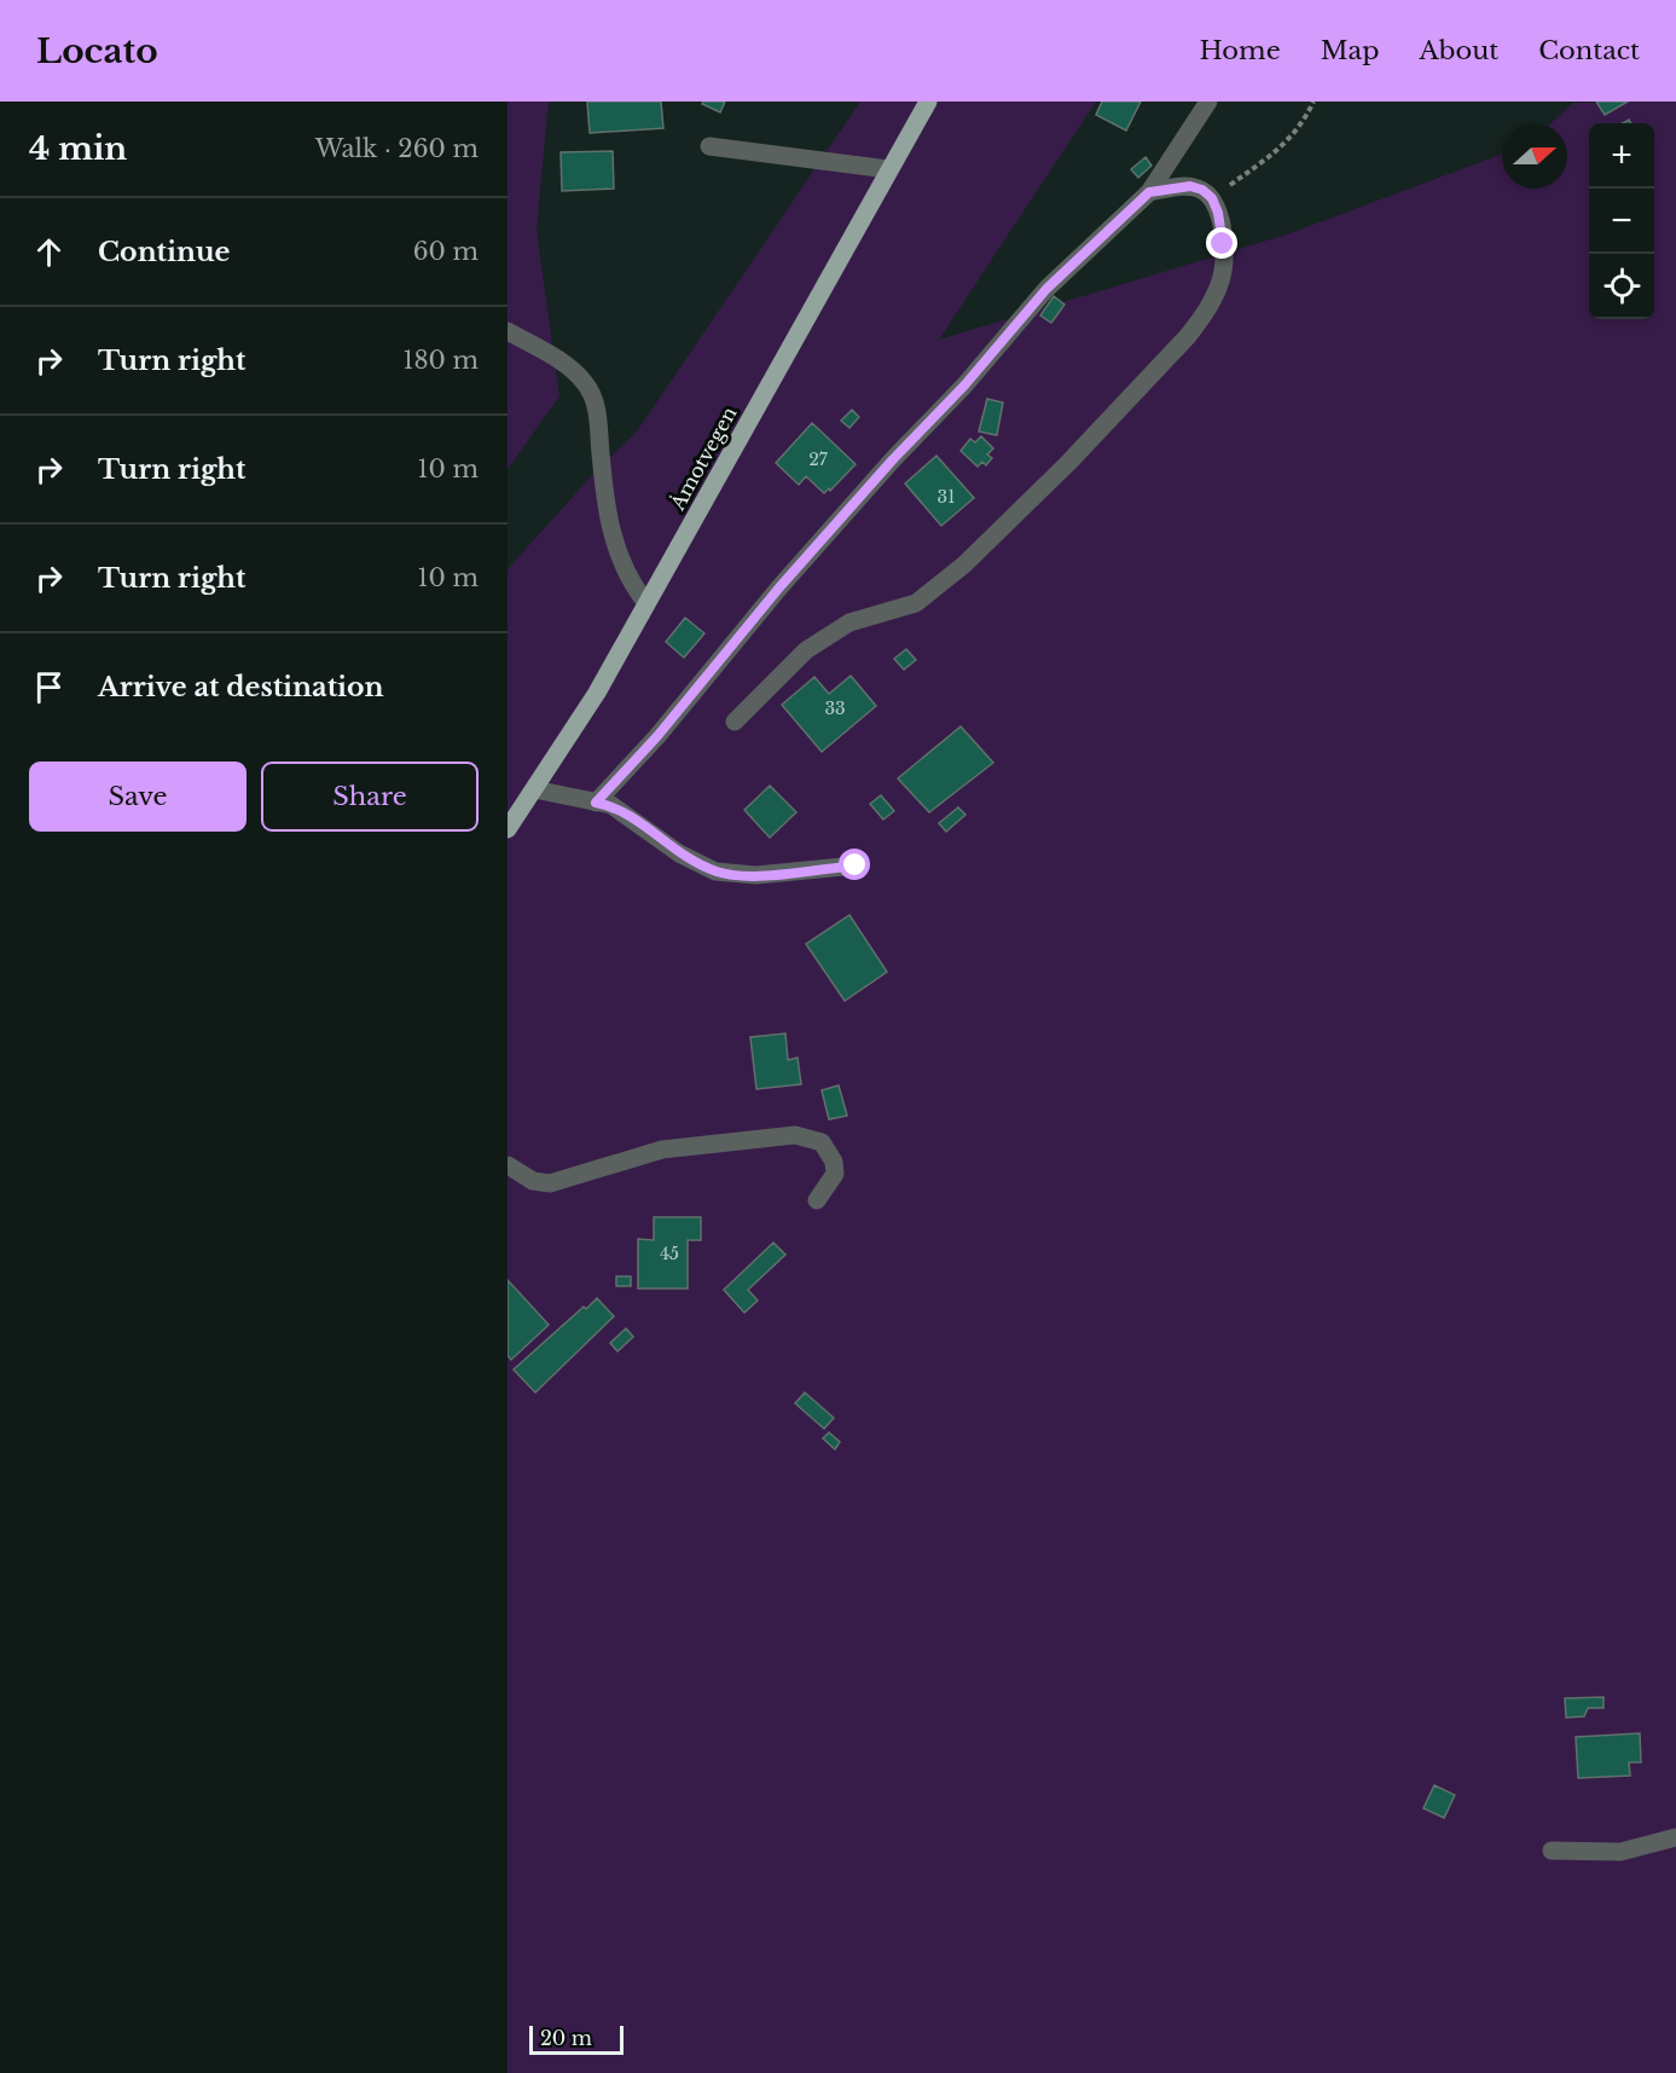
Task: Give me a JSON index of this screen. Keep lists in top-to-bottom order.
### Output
{
  "streets": {
    "main road": ["Åmotvegen"]
  },
  "house_numbers": [
    "27",
    "31",
    "33",
    "45"
  ],
  "scale_bar": "20 m",
  "north": "right",
  "page": {
    "header": "Locato",
    "nav": [
      "Home",
      "Map",
      "About",
      "Contact"
    ],
    "heading": ["4 min", "Walk · 260 m"],
    "map_buttons": ["+", "−"],
    "list": [
      ["Continue", "60 m"],
      ["Turn right", "180 m"],
      ["Turn right", "10 m"],
      ["Turn right", "10 m"],
      "Arrive at destination"
    ],
    "buttons": ["Save", "Share"],
    "scale": "20 m"
  }
}
